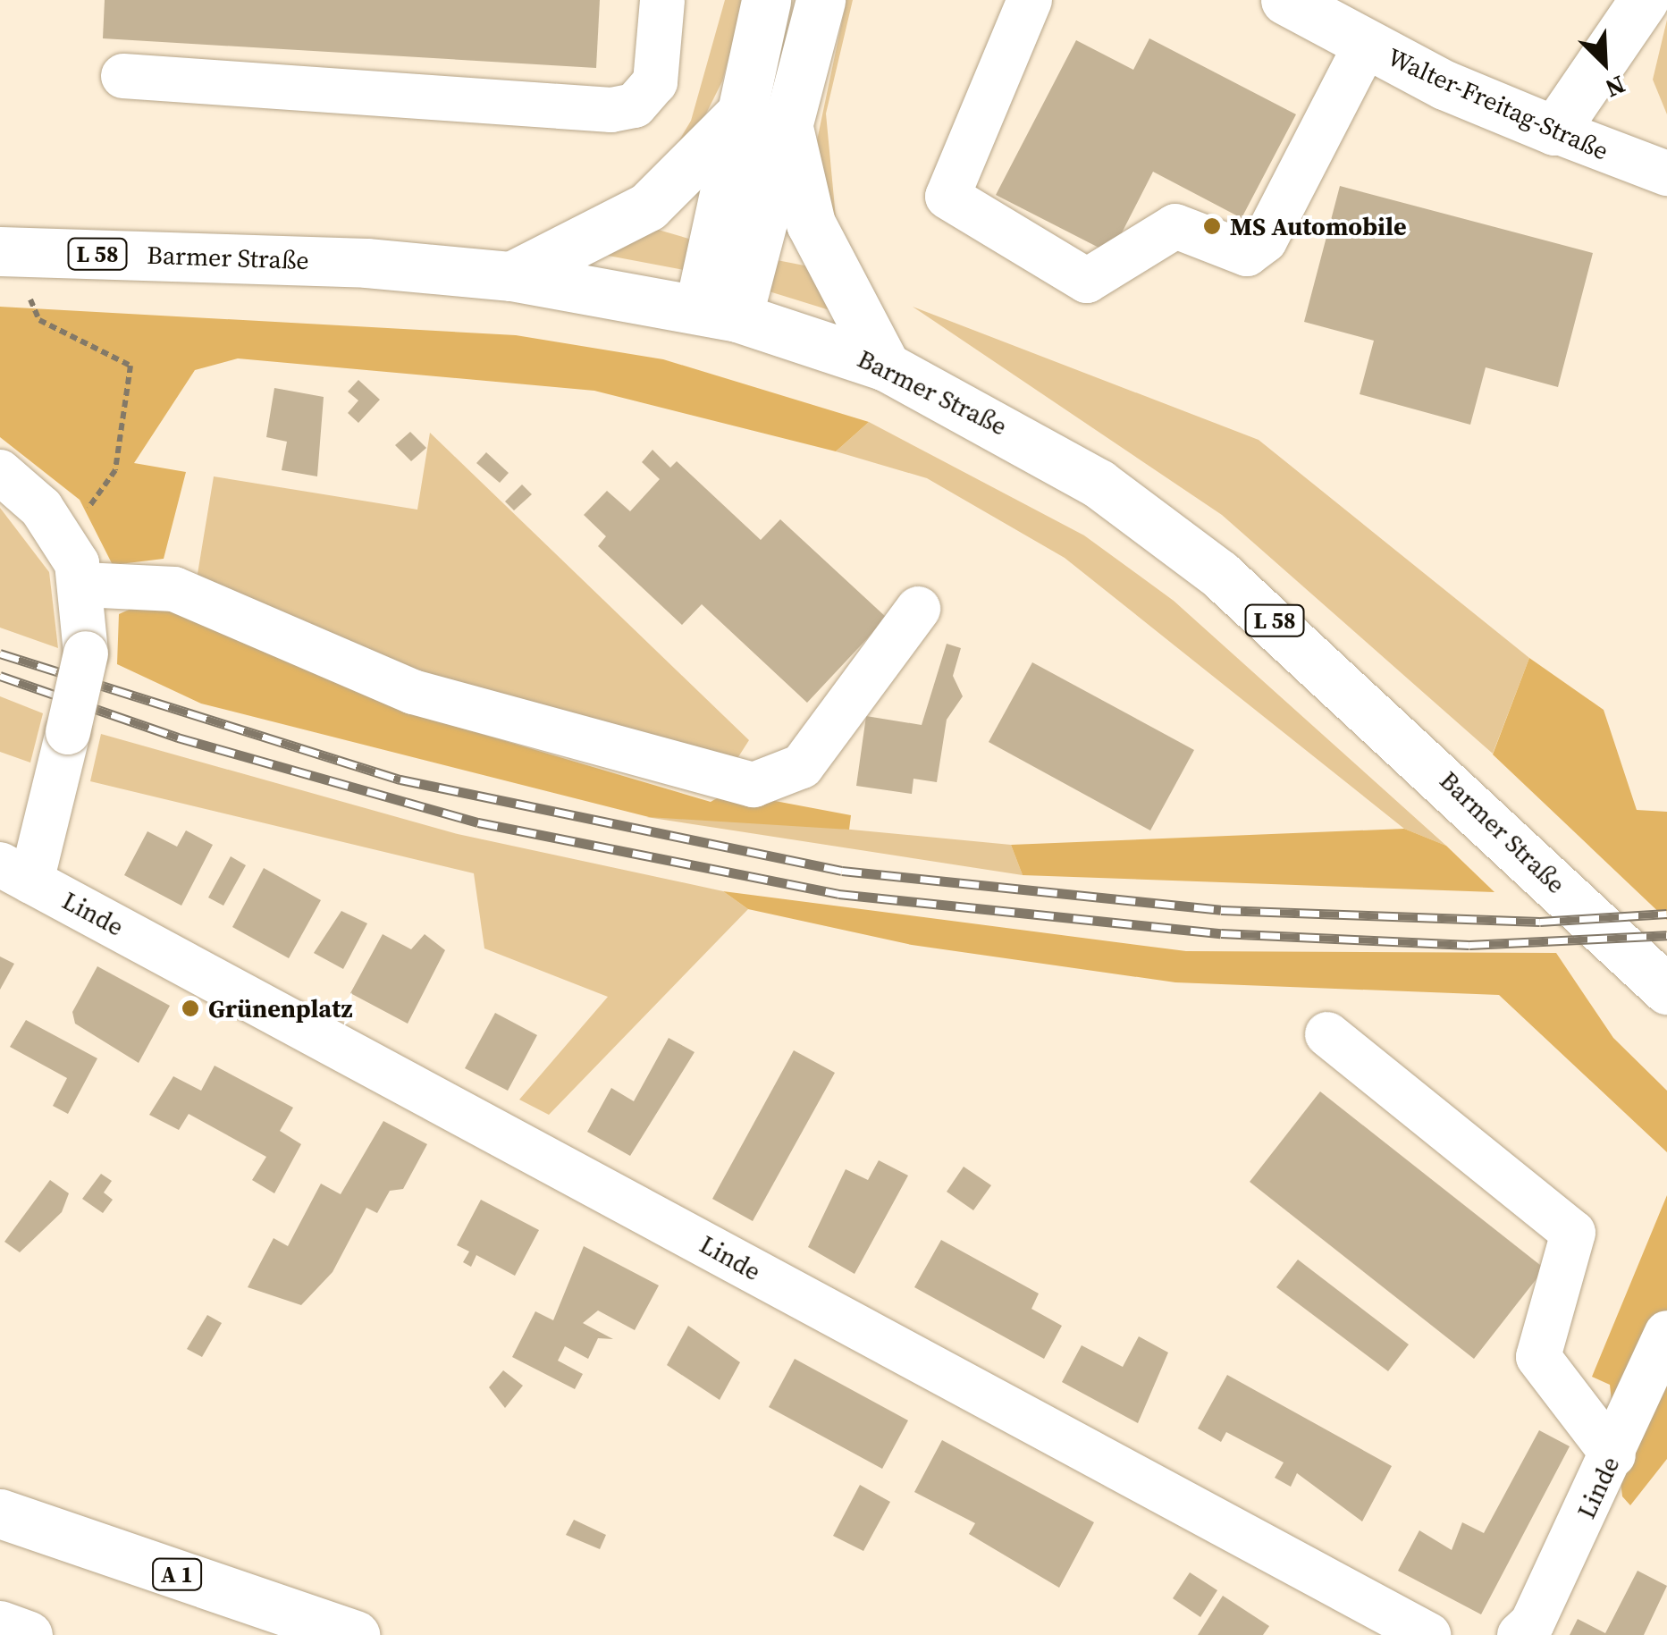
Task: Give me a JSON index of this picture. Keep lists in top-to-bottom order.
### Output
{
  "streets": {
    "main road": [
      "Walter-Freitag-Straße",
      "L 58",
      "Barmer Straße",
      "A 1"
    ],
    "street": ["Linde"]
  },
  "places": ["MS Automobile", "Grünenplatz"],
  "north": "bottom right"
}
